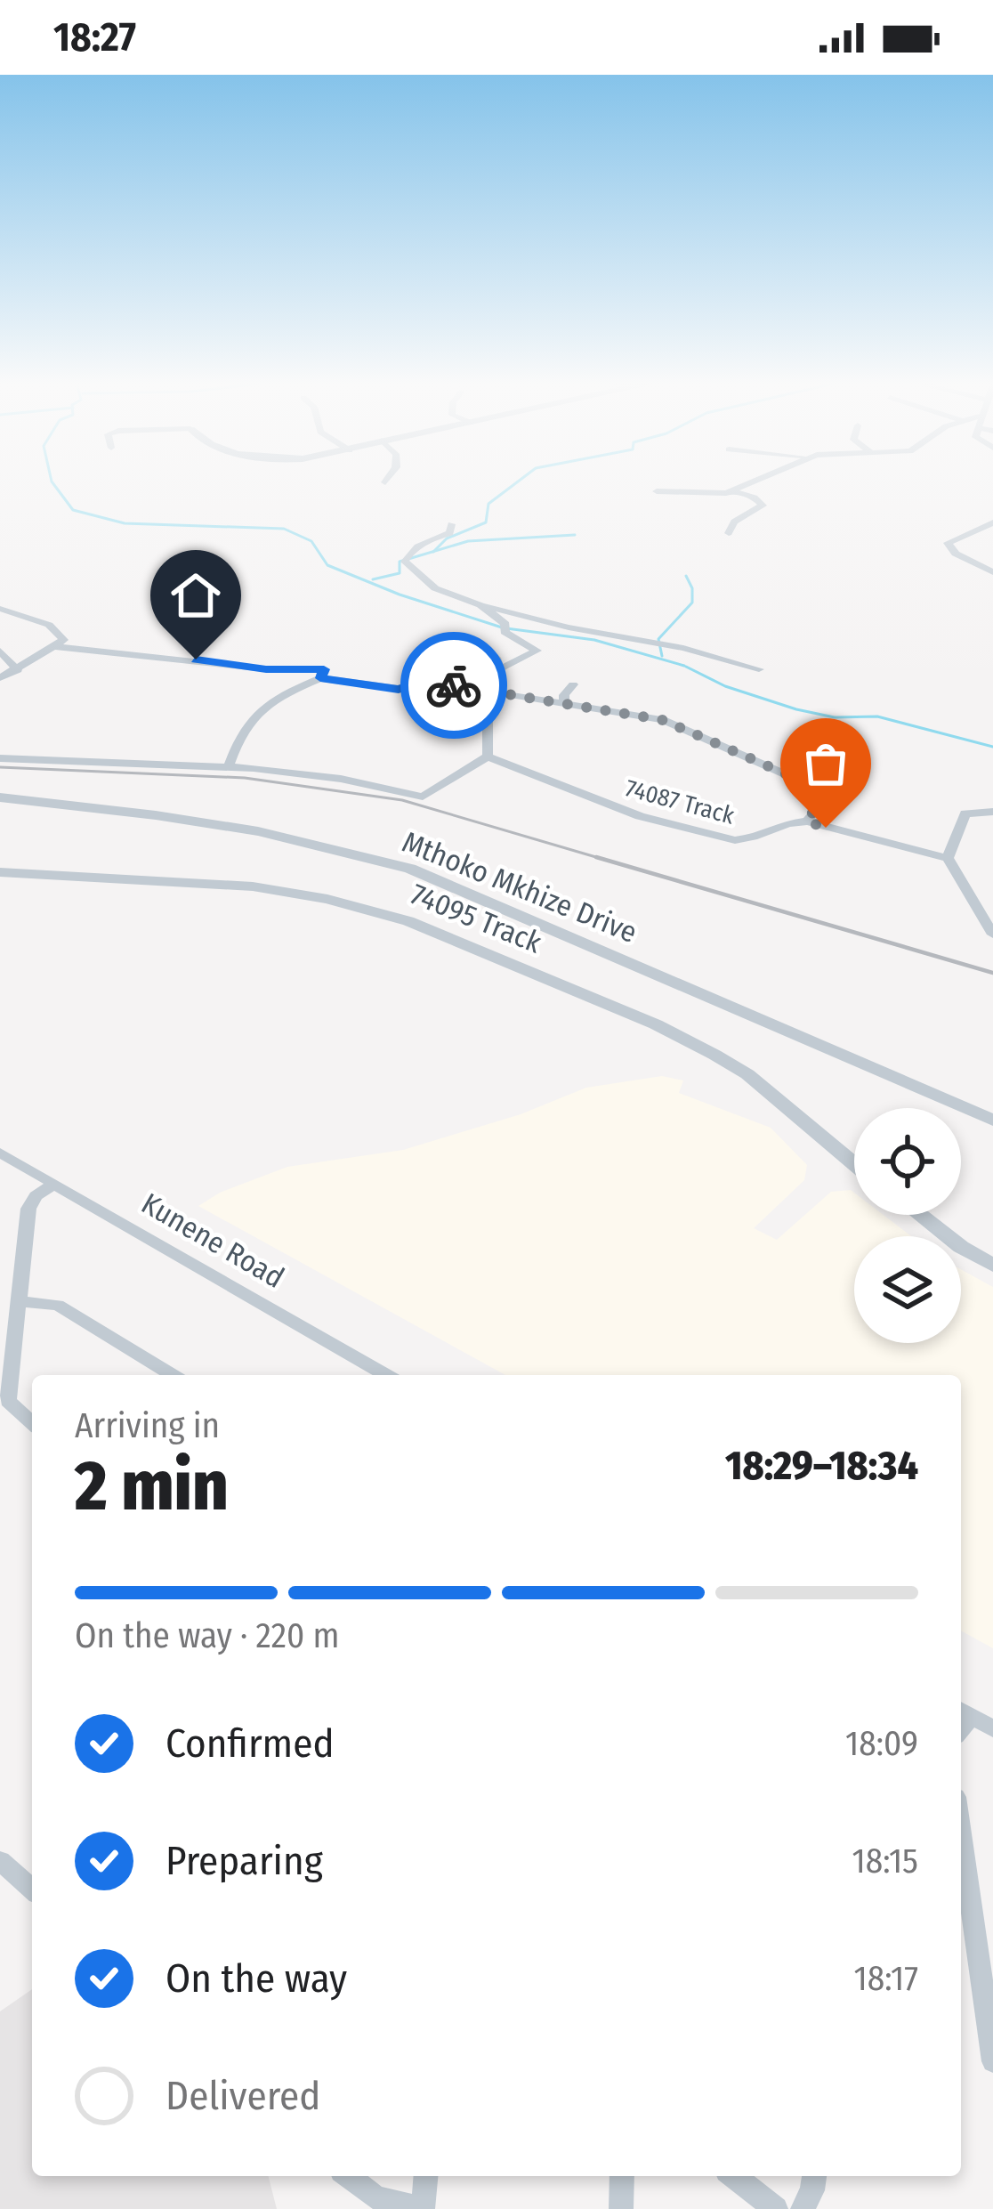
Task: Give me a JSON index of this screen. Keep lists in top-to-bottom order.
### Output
{
  "streets": {
    "street": [
      "74087 Track",
      "Mthoko Mkhize Drive",
      "74095 Track",
      "Kunene Road"
    ]
  },
  "page": {
    "status": "18:27",
    "heading": ["2 min", "Arriving in", "18:29–18:34"],
    "bar": "On the way · 220 m",
    "list": [
      ["Confirmed", "18:09"],
      ["Preparing", "18:15"],
      ["On the way", "18:17"],
      "Delivered"
    ]
  }
}
